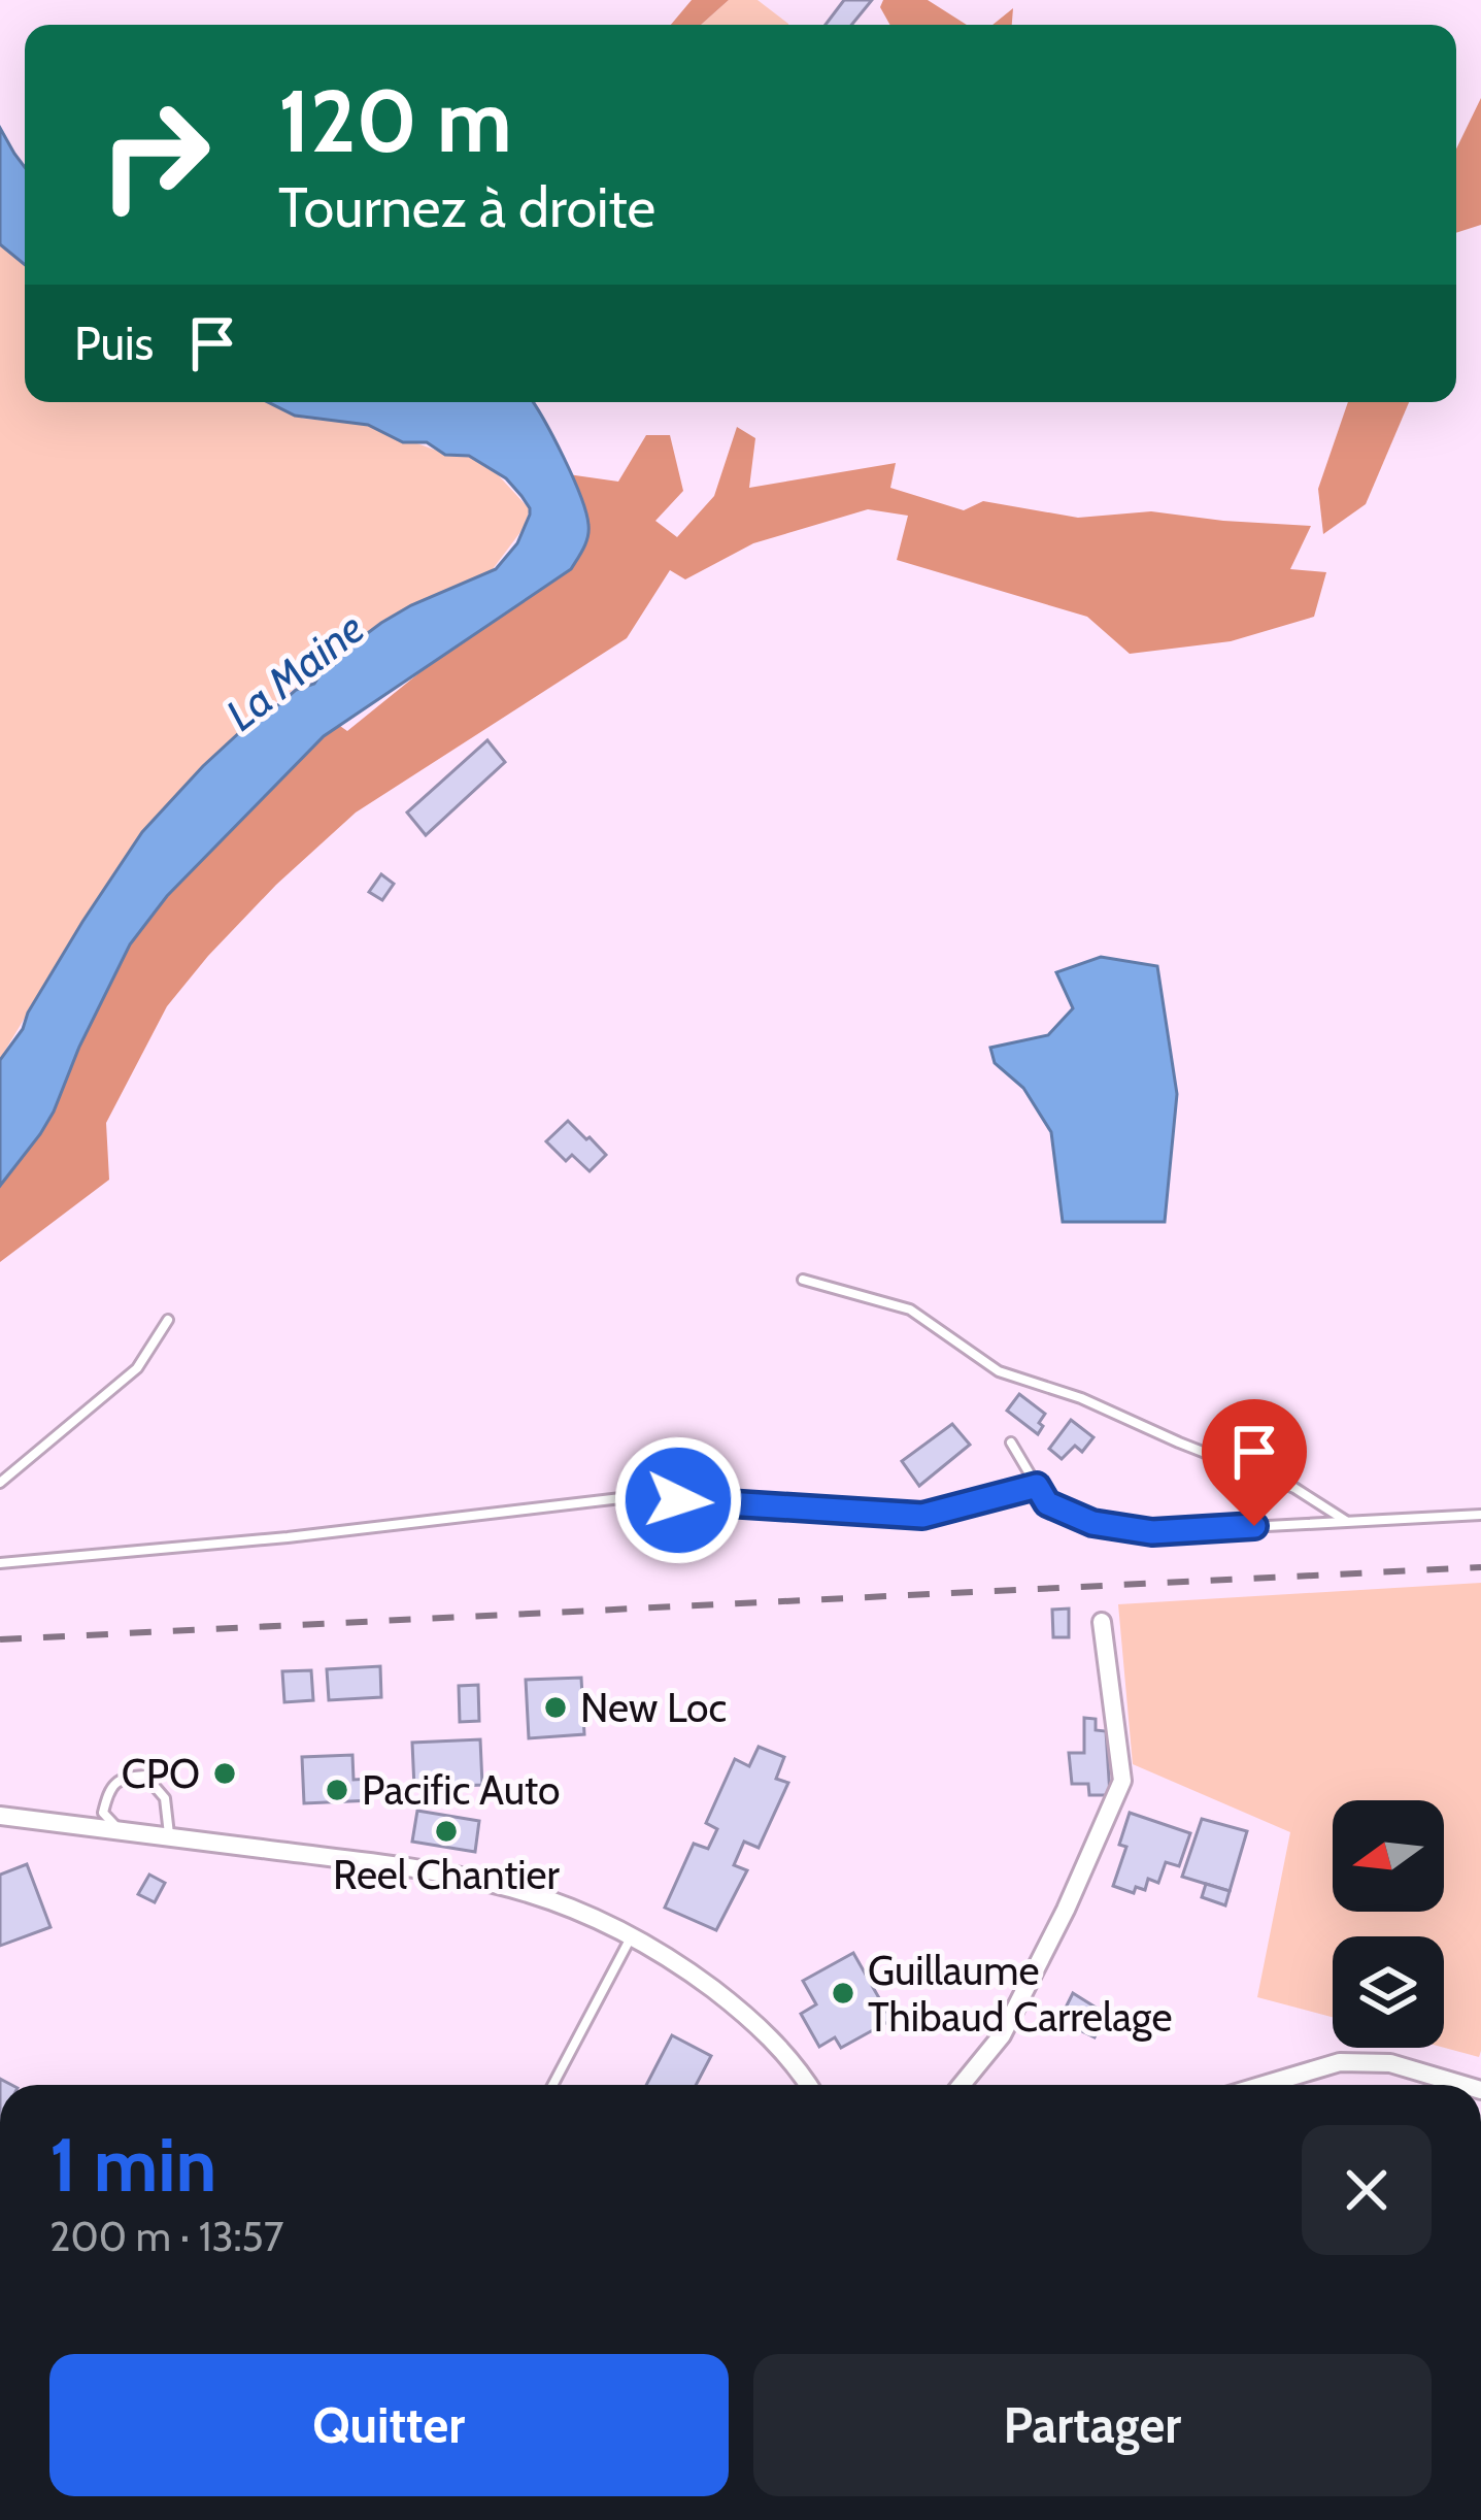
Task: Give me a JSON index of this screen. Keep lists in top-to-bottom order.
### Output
{
  "water": ["La Maine"],
  "places": [
    "New Loc",
    "CPO",
    "Pacific Auto",
    "Reel Chantier",
    "Guillaume Thibaud Carrelage"
  ],
  "north": "left",
  "page": {
    "turn": ["120 m", "Tournez à droite"],
    "then": "Puis",
    "heading": ["1 min", "200 m · 13:57"],
    "buttons": ["Quitter", "Partager"]
  }
}
